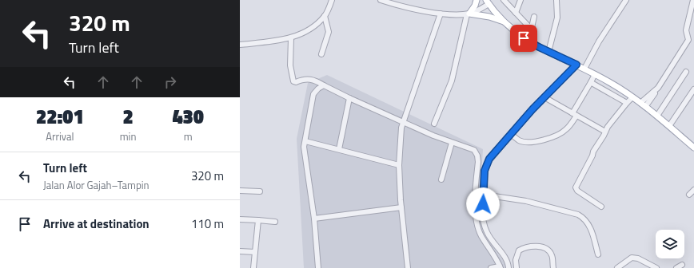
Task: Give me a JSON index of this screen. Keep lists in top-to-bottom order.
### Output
{
  "page": {
    "turn": ["320 m", "Turn left"],
    "eta": [
      "22:01",
      "Arrival",
      "2",
      "min",
      "430",
      "m"
    ],
    "list": [
      {
        "name": "Turn left",
        "note": "Jalan Alor Gajah–Tampin",
        "value": "320 m"
      },
      {
        "name": "Arrive at destination",
        "value": "110 m"
      }
    ]
  }
}
